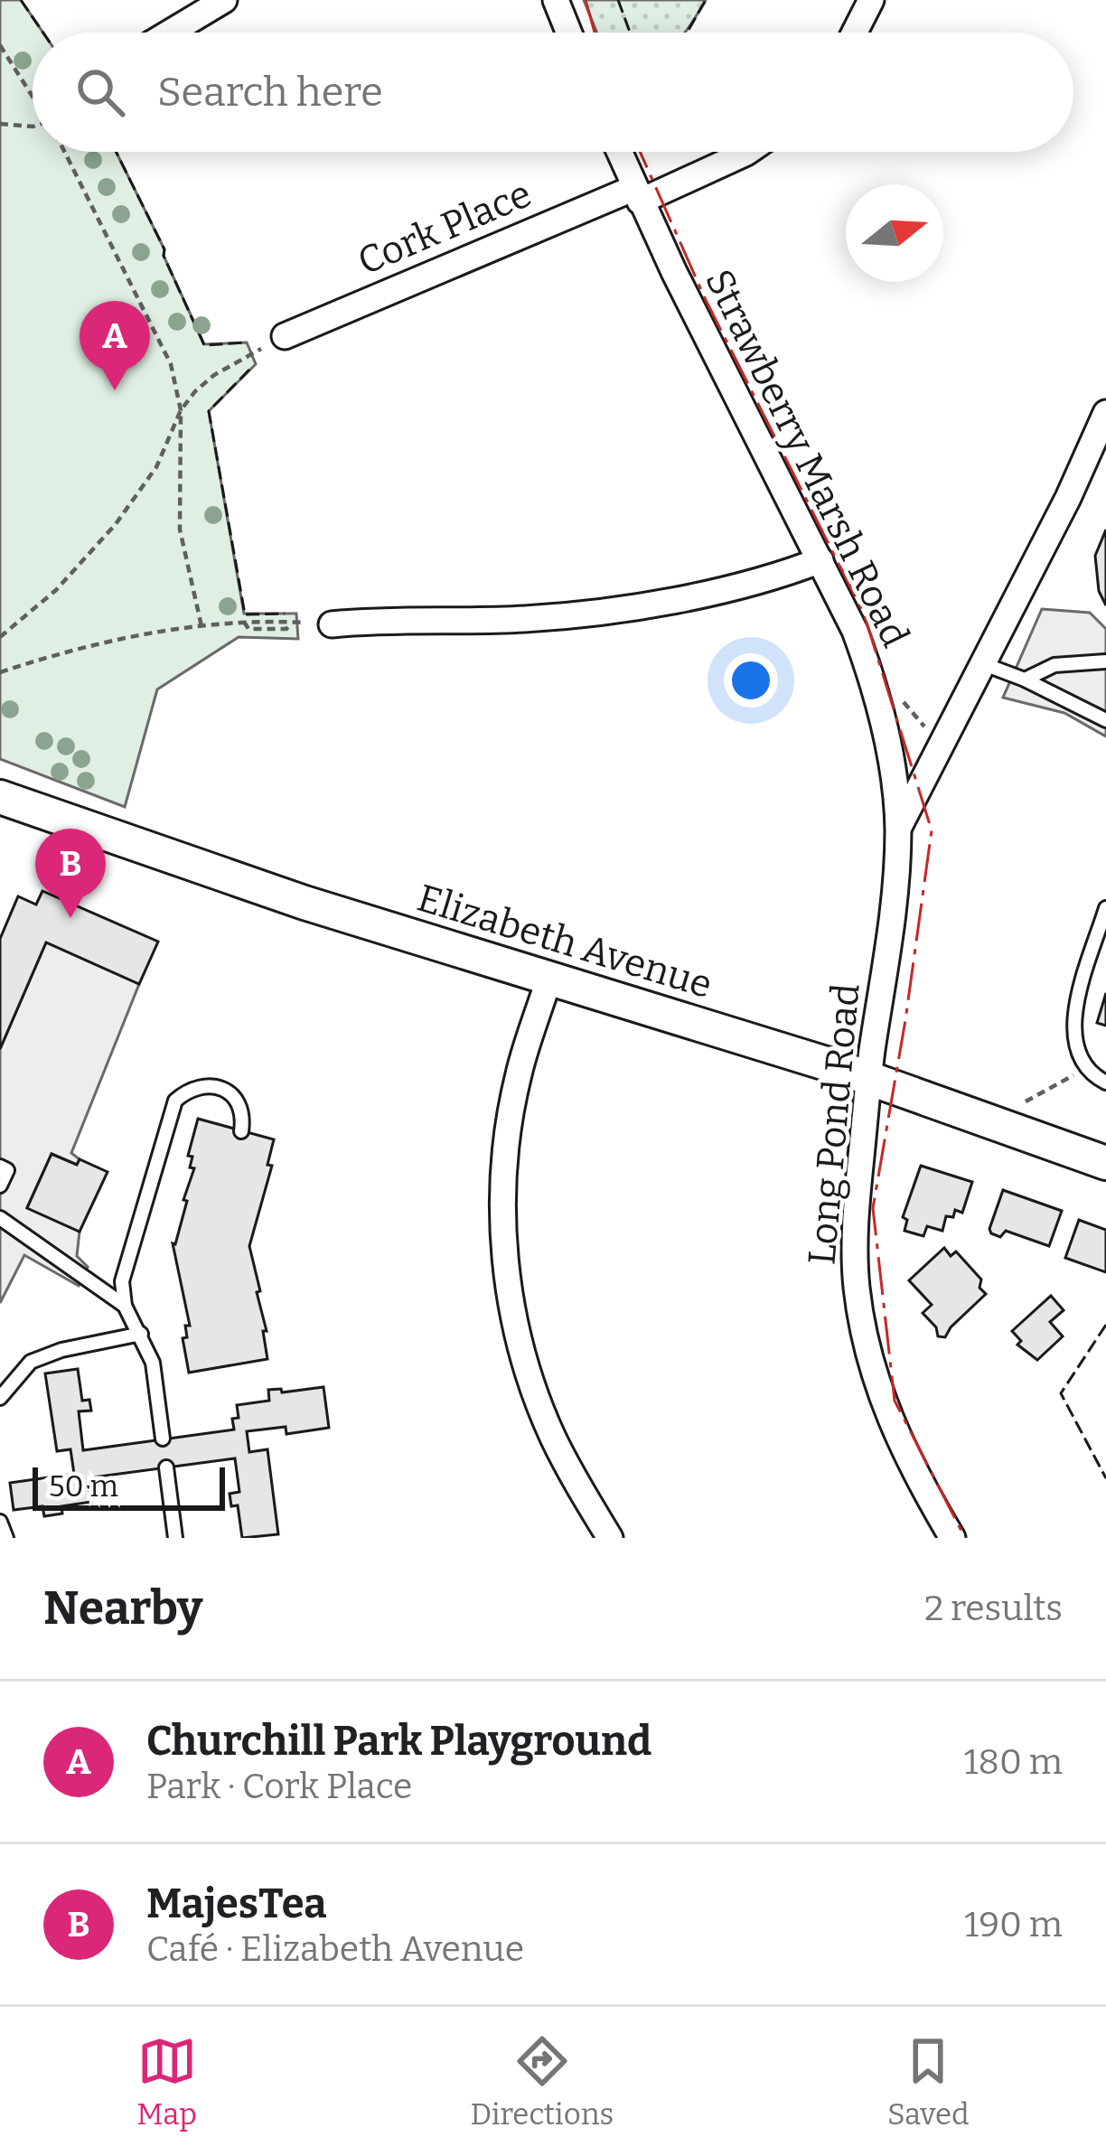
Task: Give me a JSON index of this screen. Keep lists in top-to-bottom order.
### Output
{
  "streets": {
    "main road": ["Elizabeth Avenue"],
    "street": ["Cork Place", "Strawberry Marsh Road", "Long Pond Road"]
  },
  "crossings": [
    ["Cork Place", "Strawberry Marsh Road"],
    ["Strawberry Marsh Road", "Long Pond Road"],
    ["Elizabeth Avenue", "Long Pond Road"]
  ],
  "scale_bar": "50 m",
  "north": "right",
  "page": {
    "search": "Search here",
    "pins": ["A", "B"],
    "scale": "50 m",
    "heading": ["Nearby", "2 results"],
    "list": [
      {
        "mark": "A",
        "name": "Churchill Park Playground",
        "note": "Park · Cork Place",
        "value": "180 m"
      },
      {
        "mark": "B",
        "name": "MajesTea",
        "note": "Café · Elizabeth Avenue",
        "value": "190 m"
      }
    ],
    "nav": ["Map", "Directions", "Saved"]
  }
}
